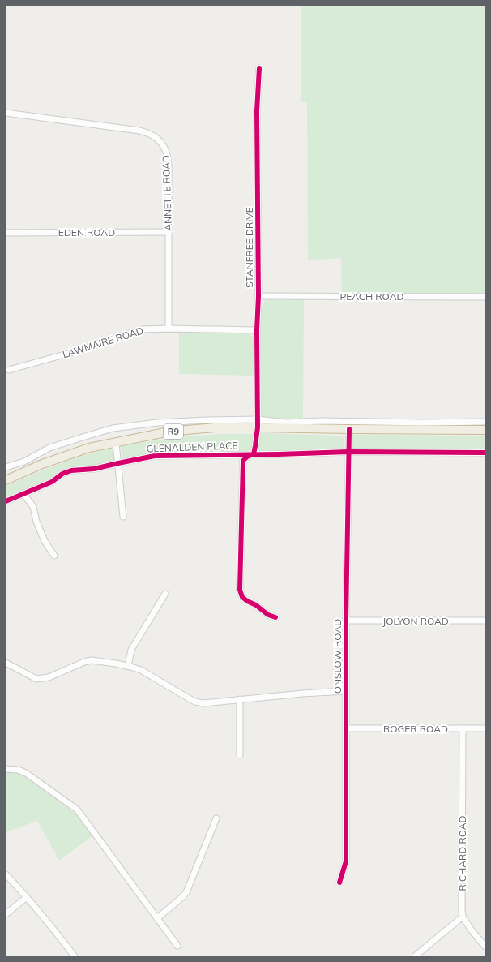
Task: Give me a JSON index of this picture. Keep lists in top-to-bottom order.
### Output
{
  "streets": {
    "highway": ["R9"],
    "street": [
      "ANNETTE ROAD",
      "EDEN ROAD",
      "STANFREE DRIVE",
      "PEACH ROAD",
      "LAWMAIRE ROAD",
      "GLENALDEN PLACE",
      "JOLYON ROAD",
      "ONSLOW ROAD",
      "ROGER ROAD",
      "RICHARD ROAD"
    ]
  },
  "crossings": [
    ["ANNETTE ROAD", "EDEN ROAD"],
    ["ANNETTE ROAD", "LAWMAIRE ROAD"],
    ["STANFREE DRIVE", "PEACH ROAD"],
    ["STANFREE DRIVE", "LAWMAIRE ROAD"],
    ["STANFREE DRIVE", "R9"],
    ["STANFREE DRIVE", "GLENALDEN PLACE"],
    ["R9", "ONSLOW ROAD"],
    ["GLENALDEN PLACE", "ONSLOW ROAD"],
    ["JOLYON ROAD", "ONSLOW ROAD"],
    ["ONSLOW ROAD", "ROGER ROAD"],
    ["ROGER ROAD", "RICHARD ROAD"]
  ]
}
